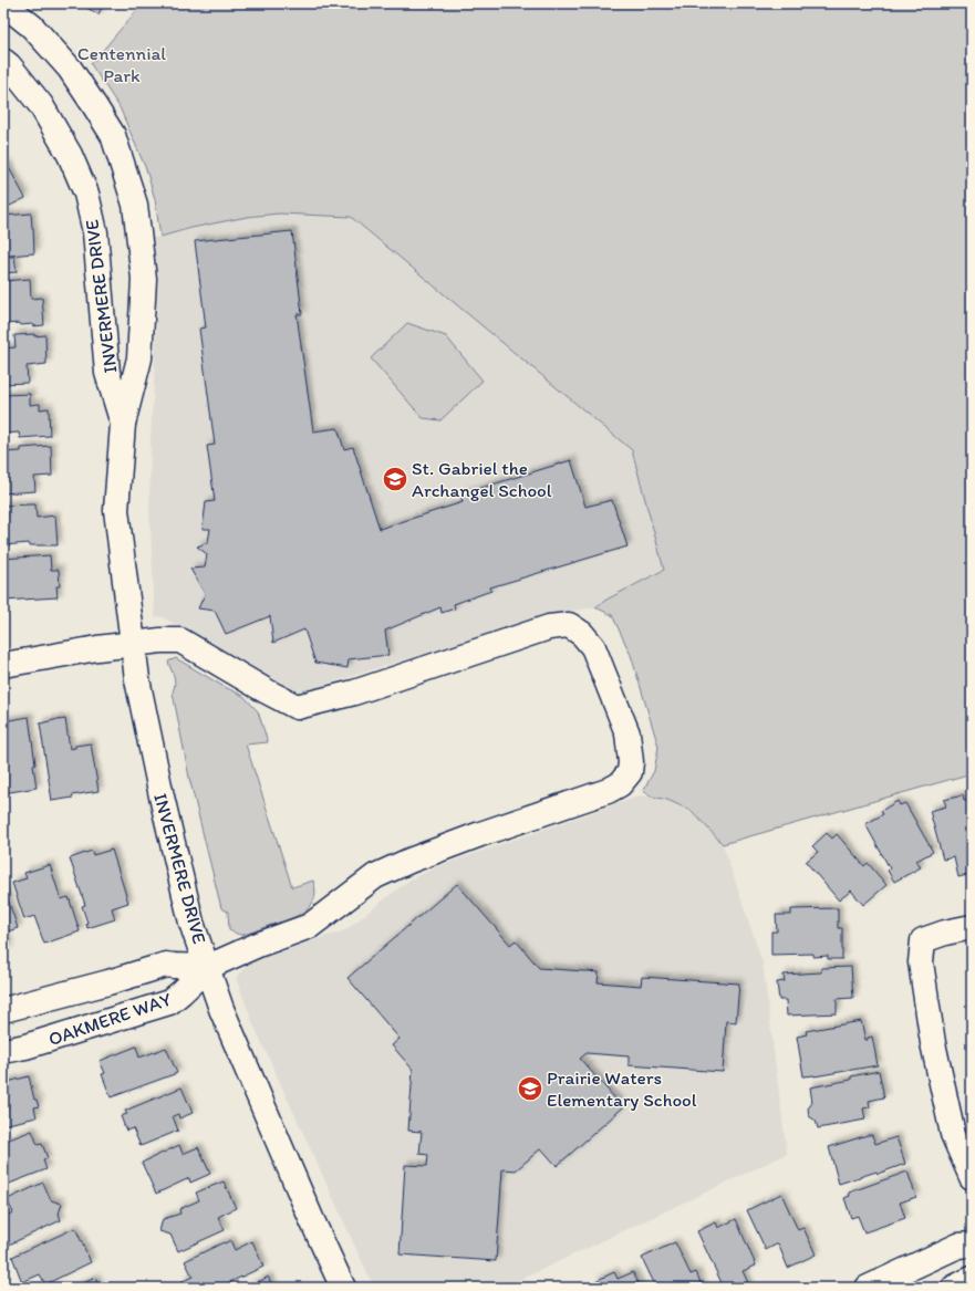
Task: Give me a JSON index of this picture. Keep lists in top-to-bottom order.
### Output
{
  "streets": {
    "street": ["INVERMERE DRIVE", "OAKMERE WAY"]
  },
  "crossings": [
    ["INVERMERE DRIVE", "OAKMERE WAY"]
  ],
  "parks": ["Centennial Park"],
  "places": {
    "school or university": ["St. Gabriel the Archangel School", "Prairie Waters Elementary School"]
  }
}
